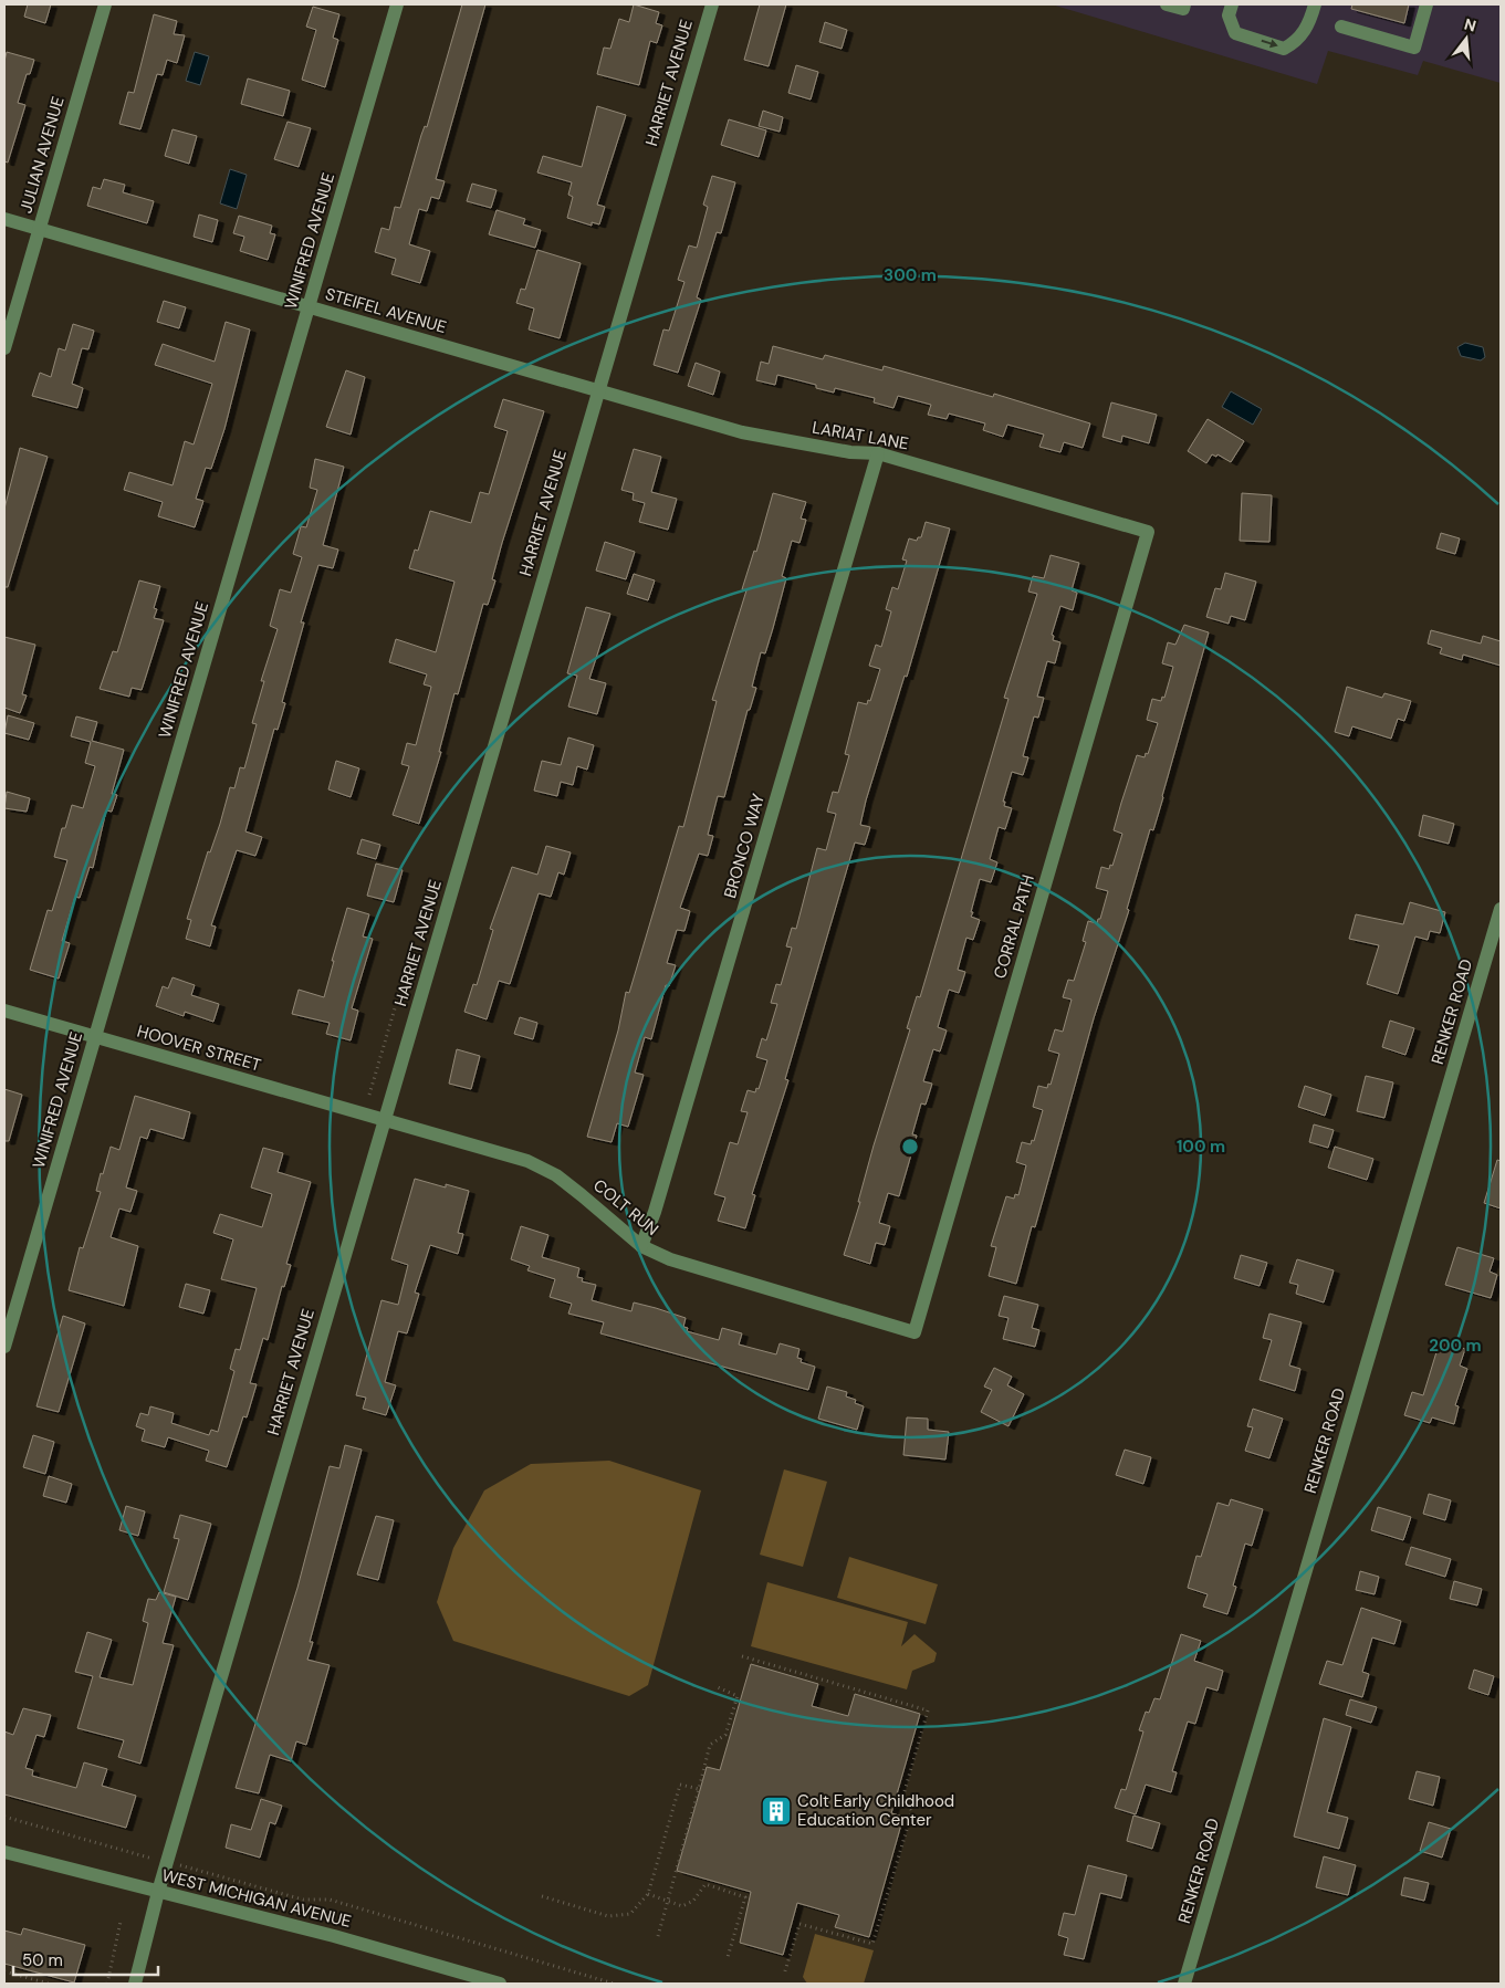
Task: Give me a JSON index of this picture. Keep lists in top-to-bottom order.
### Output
{
  "streets": {
    "street": [
      "HARRIET AVENUE",
      "JULIAN AVENUE",
      "WINIFRED AVENUE",
      "STEIFEL AVENUE",
      "LARIAT LANE",
      "BRONCO WAY",
      "CORRAL PATH",
      "RENKER ROAD",
      "HOOVER STREET",
      "COLT RUN",
      "WEST MICHIGAN AVENUE"
    ]
  },
  "crossings": [
    ["HARRIET AVENUE", "STEIFEL AVENUE"],
    ["HARRIET AVENUE", "LARIAT LANE"],
    ["HARRIET AVENUE", "HOOVER STREET"],
    ["HARRIET AVENUE", "COLT RUN"],
    ["HARRIET AVENUE", "WEST MICHIGAN AVENUE"],
    ["JULIAN AVENUE", "STEIFEL AVENUE"],
    ["WINIFRED AVENUE", "STEIFEL AVENUE"],
    ["WINIFRED AVENUE", "HOOVER STREET"],
    ["STEIFEL AVENUE", "LARIAT LANE"],
    ["LARIAT LANE", "BRONCO WAY"],
    ["LARIAT LANE", "CORRAL PATH"],
    ["BRONCO WAY", "COLT RUN"],
    ["CORRAL PATH", "COLT RUN"],
    ["HOOVER STREET", "COLT RUN"]
  ],
  "places": {
    "building": ["Colt Early Childhood Education Center"]
  },
  "scale_bar": "50 m",
  "north": "top",
  "rings": ["300 m", "100 m", "200 m"]
}
